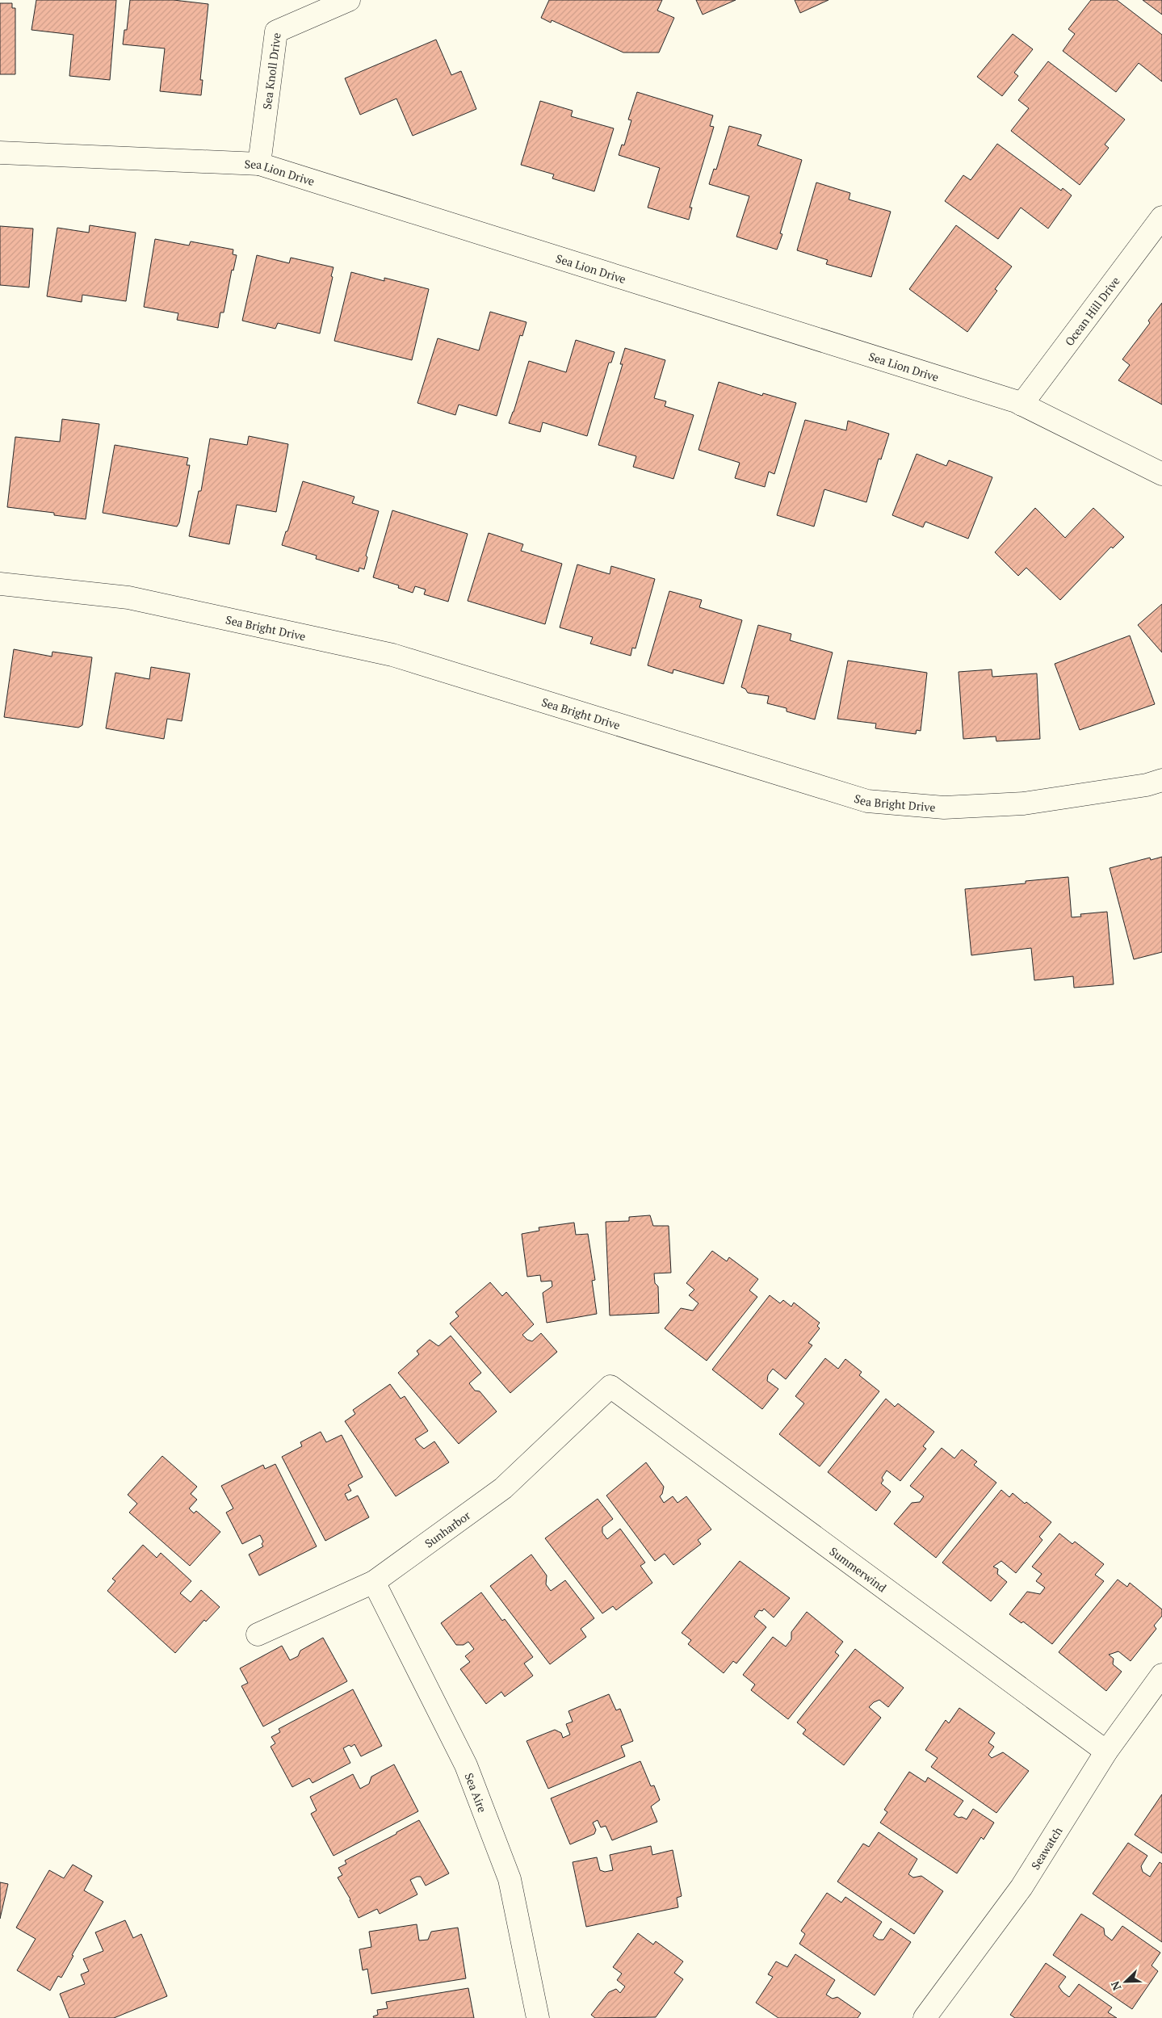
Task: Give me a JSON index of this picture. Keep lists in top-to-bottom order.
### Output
{
  "streets": {
    "street": [
      "Sea Knoll Drive",
      "Sea Lion Drive",
      "Ocean Hill Drive",
      "Sea Bright Drive",
      "Sunharbor",
      "Summerwind",
      "Sea Aire",
      "Seawatch"
    ]
  },
  "crossings": [
    ["Sea Knoll Drive", "Sea Lion Drive"],
    ["Sea Lion Drive", "Ocean Hill Drive"],
    ["Sunharbor", "Summerwind"],
    ["Sunharbor", "Sea Aire"],
    ["Summerwind", "Seawatch"]
  ],
  "north": "bottom left"
}
